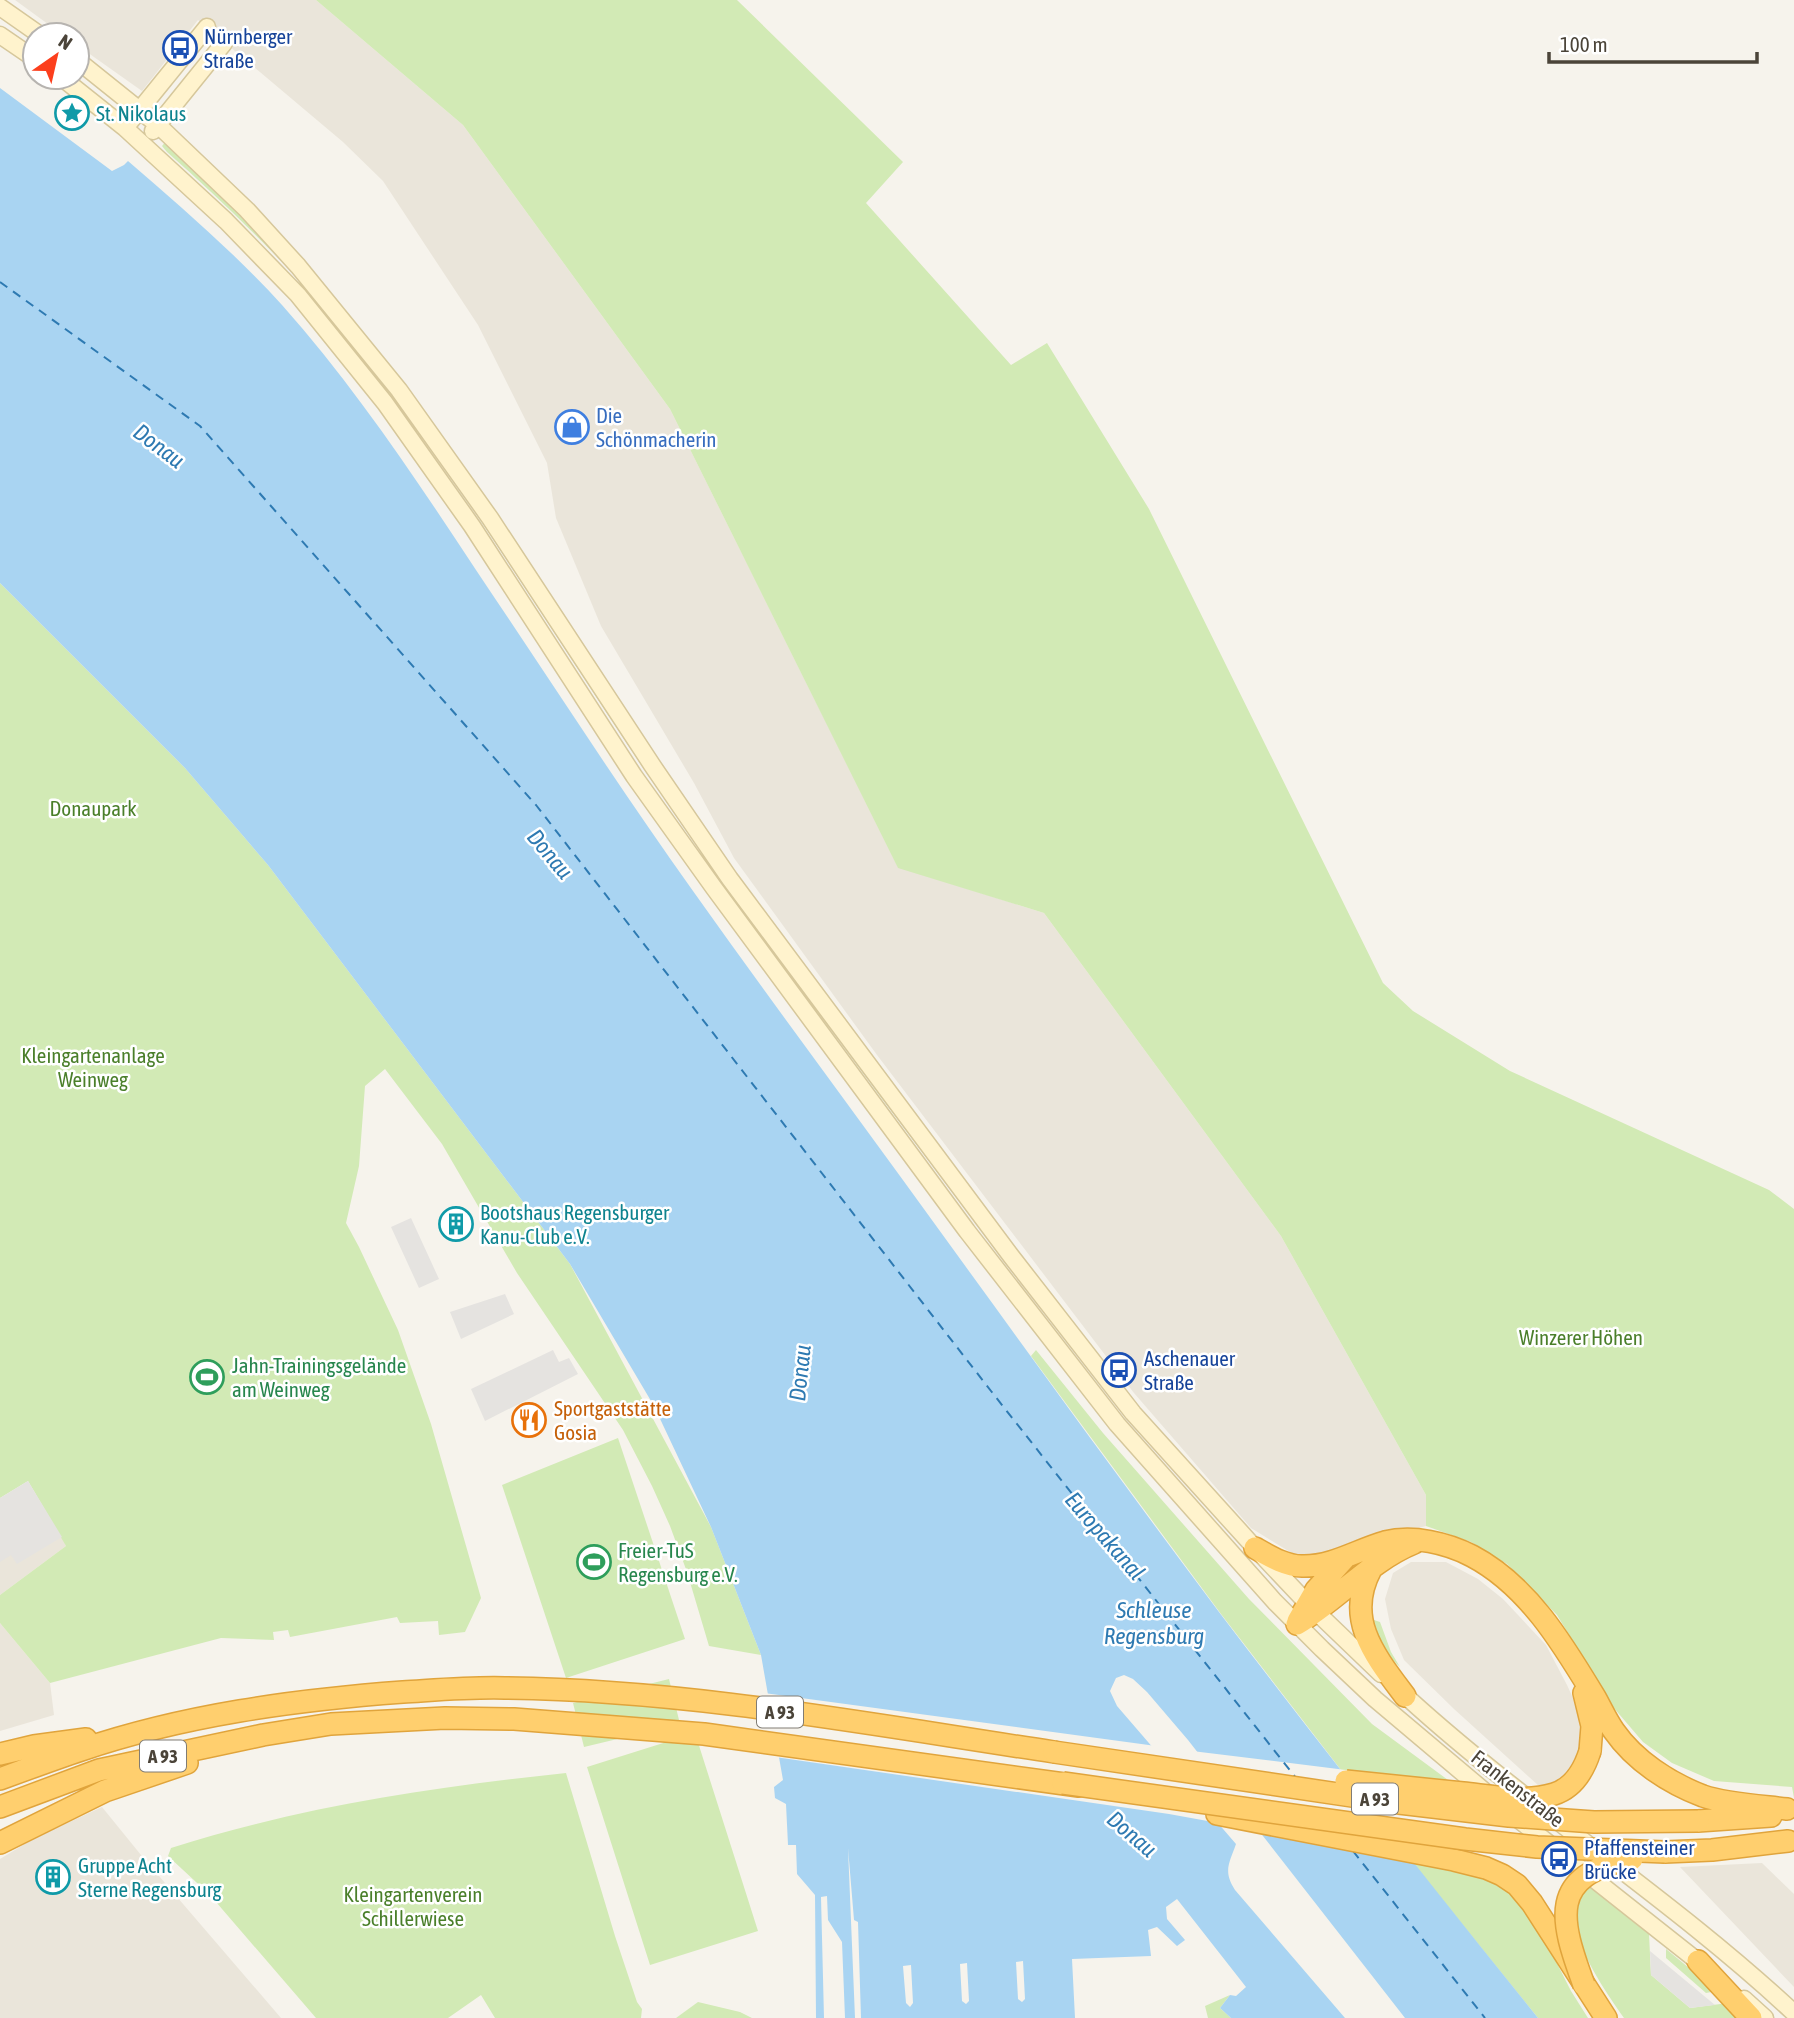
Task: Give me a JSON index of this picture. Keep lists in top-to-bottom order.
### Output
{
  "streets": {
    "highway": ["A 93"],
    "main road": ["Frankenstraße"]
  },
  "water": ["Donau", "Europakanal", "Schleuse Regensburg"],
  "parks": [
    "Donaupark",
    "Kleingartenanlage Weinweg",
    "Winzerer Höhen",
    "Kleingartenverein Schillerwiese"
  ],
  "places": {
    "bus stop": ["Nürnberger Straße", "Aschenauer Straße", "Pfaffensteiner Brücke"],
    "place": ["St. Nikolaus"],
    "shop": ["Die Schönmacherin"],
    "building": ["Bootshaus Regensburger Kanu-Club e.V.", "Gruppe Acht Sterne Regensburg"],
    "sports": ["Jahn-Trainingsgelände am Weinweg", "Freier-TuS Regensburg e.V."],
    "restaurant": ["Sportgaststätte Gosia"]
  },
  "scale_bar": "100 m",
  "north": "top right"
}
